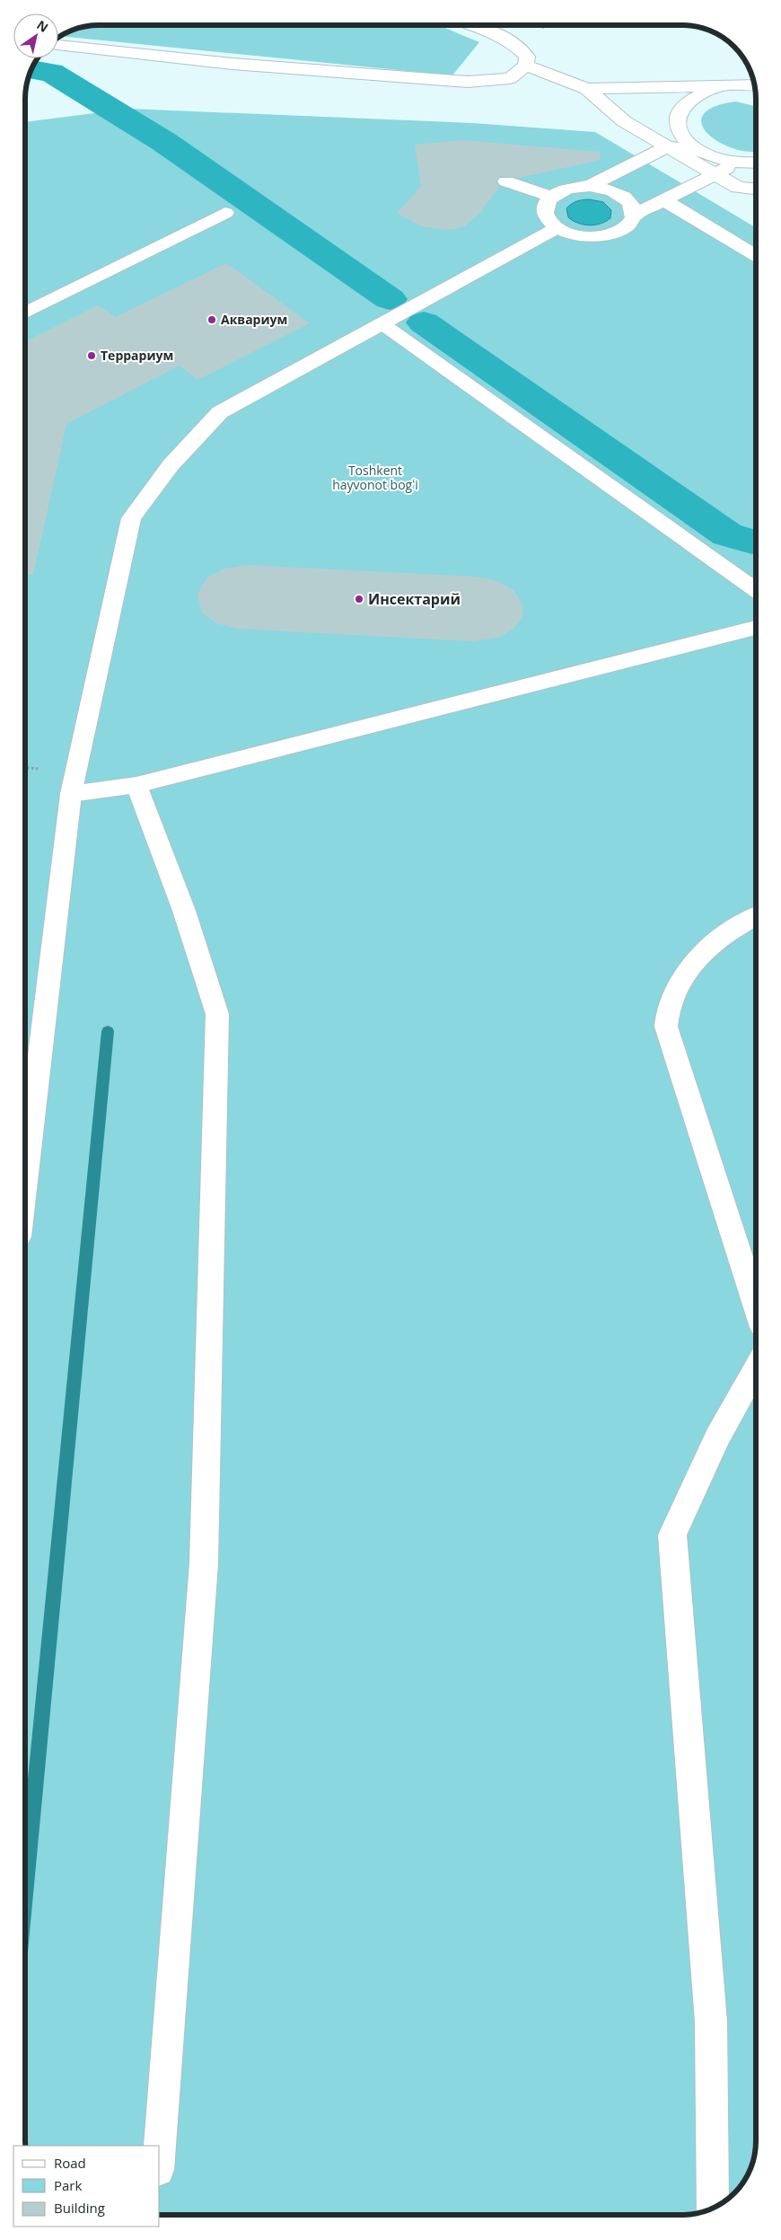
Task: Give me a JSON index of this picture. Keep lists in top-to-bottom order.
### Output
{
  "parks": ["Toshkent hayvonot bogʻi"],
  "places": ["Аквариум", "Террариум", "Инсектарий"],
  "legend": ["Road", "Park", "Building"],
  "north": "top right"
}
